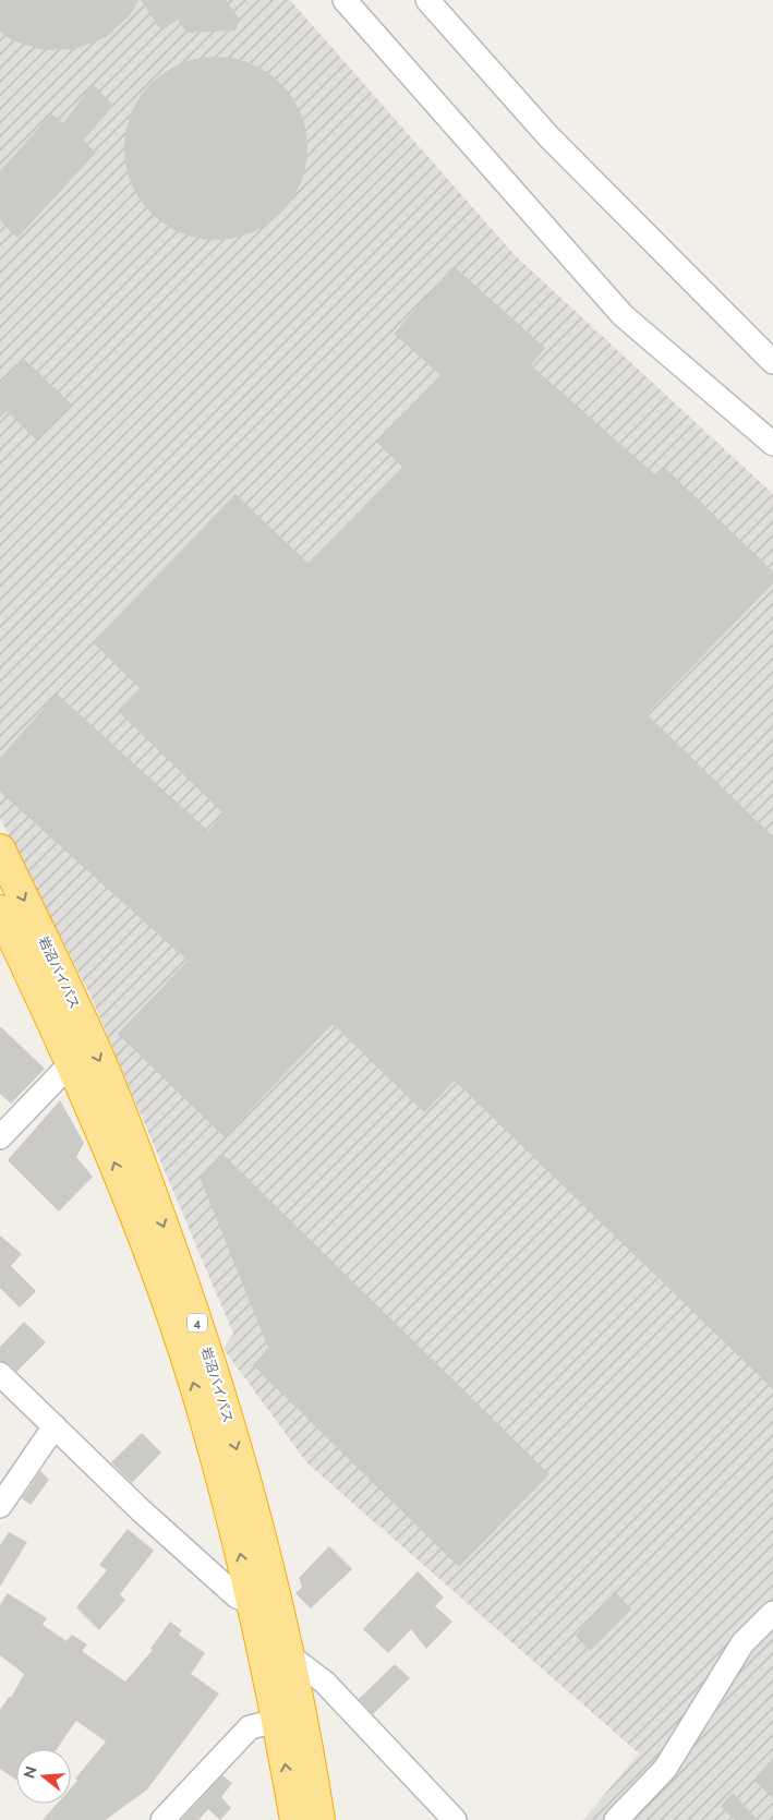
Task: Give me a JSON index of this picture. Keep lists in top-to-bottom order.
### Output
{
  "streets": {
    "highway": ["岩沼バイパス", "4"]
  },
  "north": "left"
}
